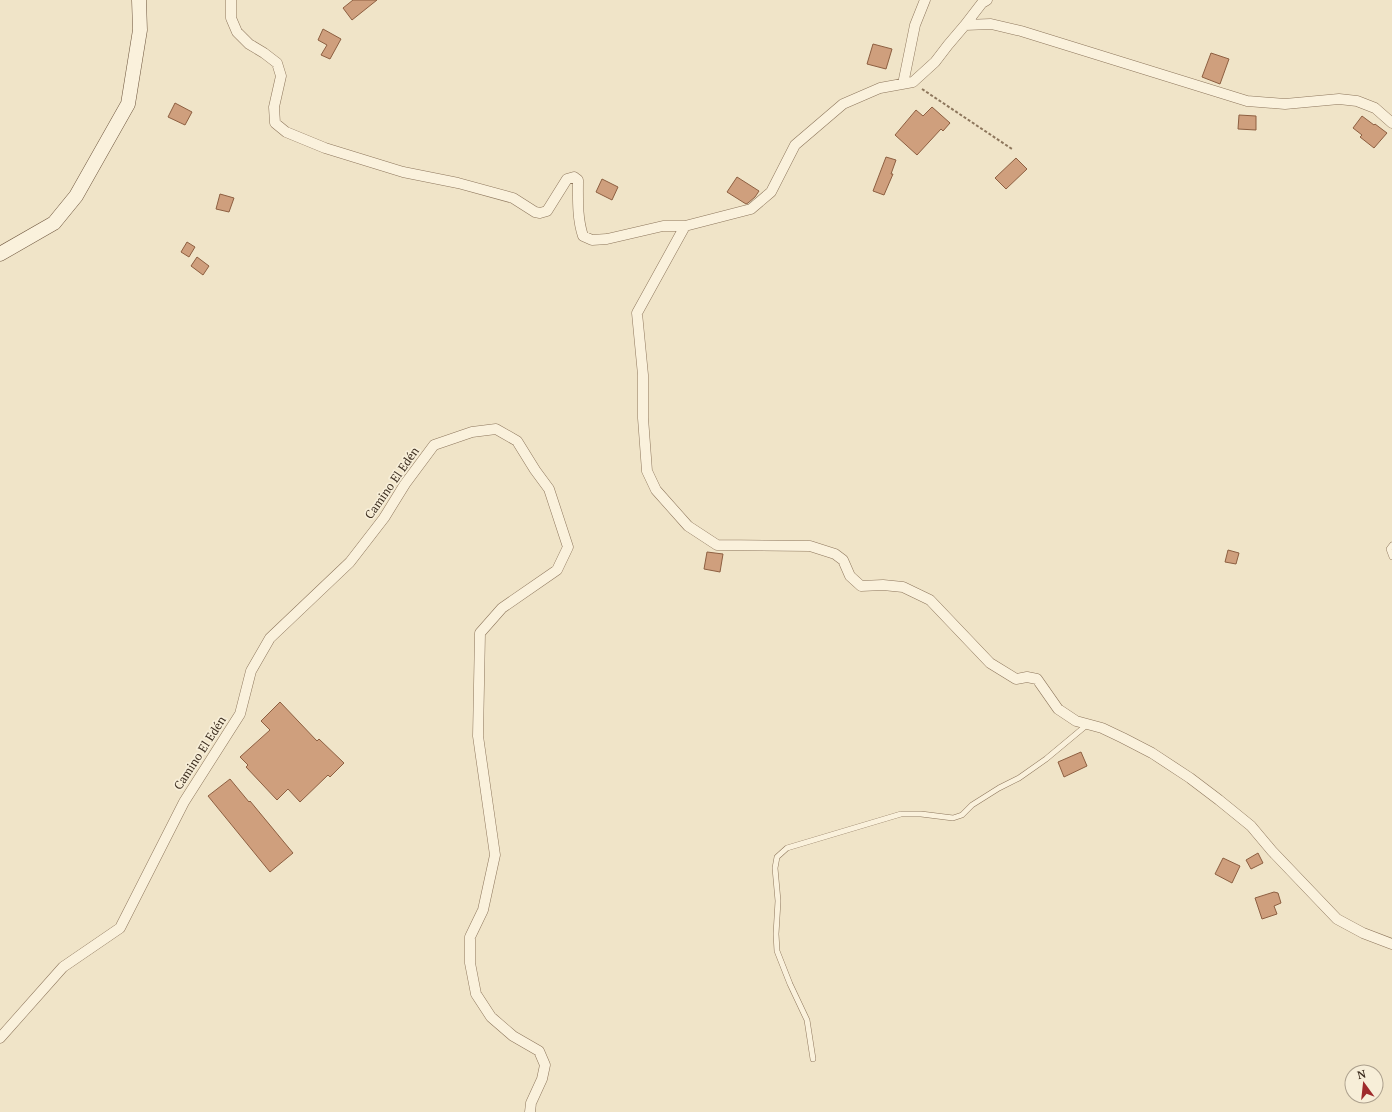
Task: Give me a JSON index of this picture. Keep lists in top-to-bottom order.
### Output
{
  "streets": {
    "street": ["Camino El Edén"]
  },
  "north": "top"
}
